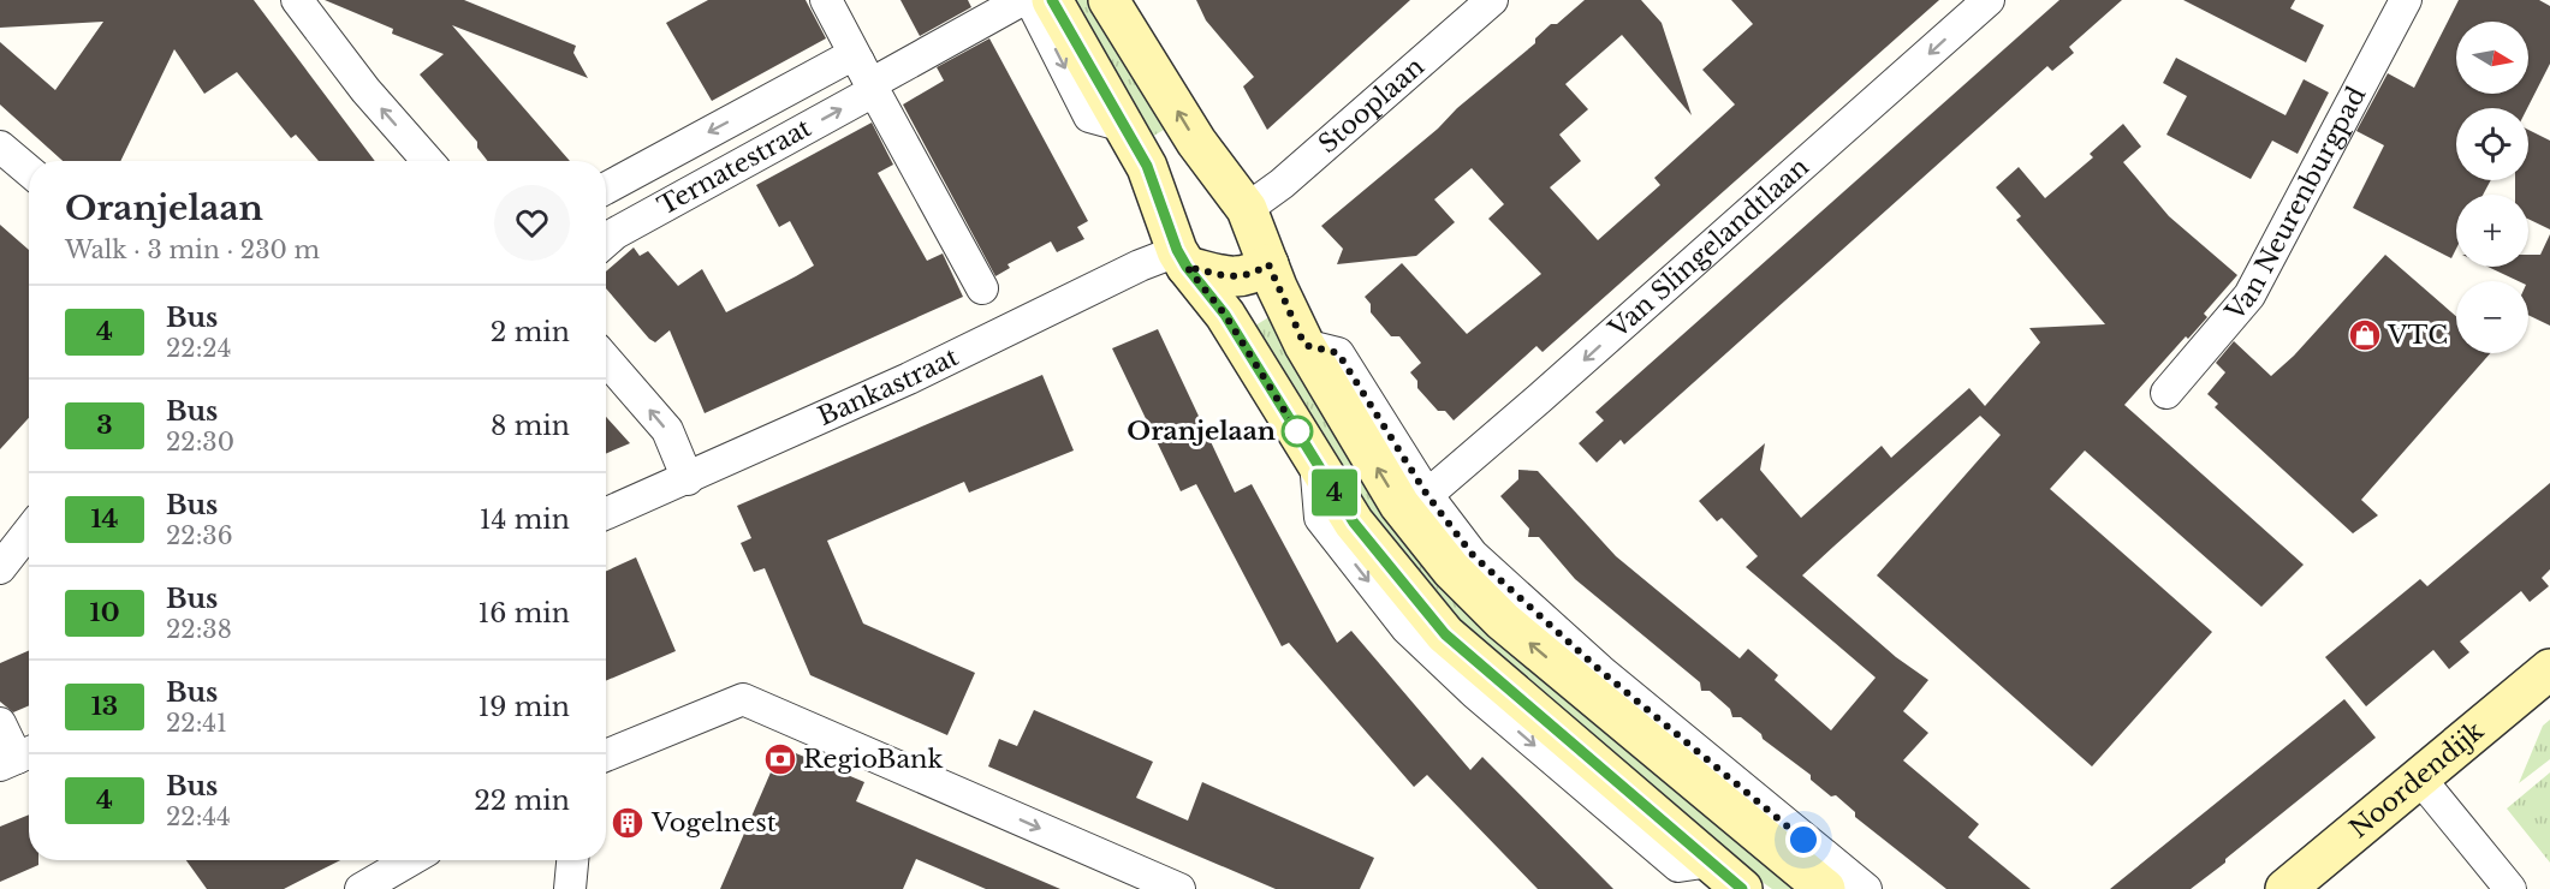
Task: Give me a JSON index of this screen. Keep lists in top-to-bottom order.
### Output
{
  "streets": {
    "main road": ["Noordendijk"],
    "street": [
      "Stooplaan",
      "Ternatestraat",
      "Van Neurenburgpad",
      "Van Slingelandtlaan",
      "Bankastraat"
    ]
  },
  "one_way": ["Van Slingelandtlaan"],
  "places": {
    "shop": ["VTC"],
    "other": ["Oranjelaan"],
    "bank": ["RegioBank"],
    "building": ["Vogelnest"]
  },
  "lines": ["bus line 4"],
  "north": "right",
  "page": {
    "on_map": "4",
    "map_buttons": ["+", "−"],
    "heading": ["Oranjelaan", "Walk · 3 min · 230 m"],
    "list": [
      {
        "mark": "4",
        "name": "Bus",
        "note": "22:24",
        "value": "2 min"
      },
      {
        "mark": "3",
        "name": "Bus",
        "note": "22:30",
        "value": "8 min"
      },
      {
        "mark": "14",
        "name": "Bus",
        "note": "22:36",
        "value": "14 min"
      },
      {
        "mark": "10",
        "name": "Bus",
        "note": "22:38",
        "value": "16 min"
      },
      {
        "mark": "13",
        "name": "Bus",
        "note": "22:41",
        "value": "19 min"
      },
      {
        "mark": "4",
        "name": "Bus",
        "note": "22:44",
        "value": "22 min"
      }
    ]
  }
}
